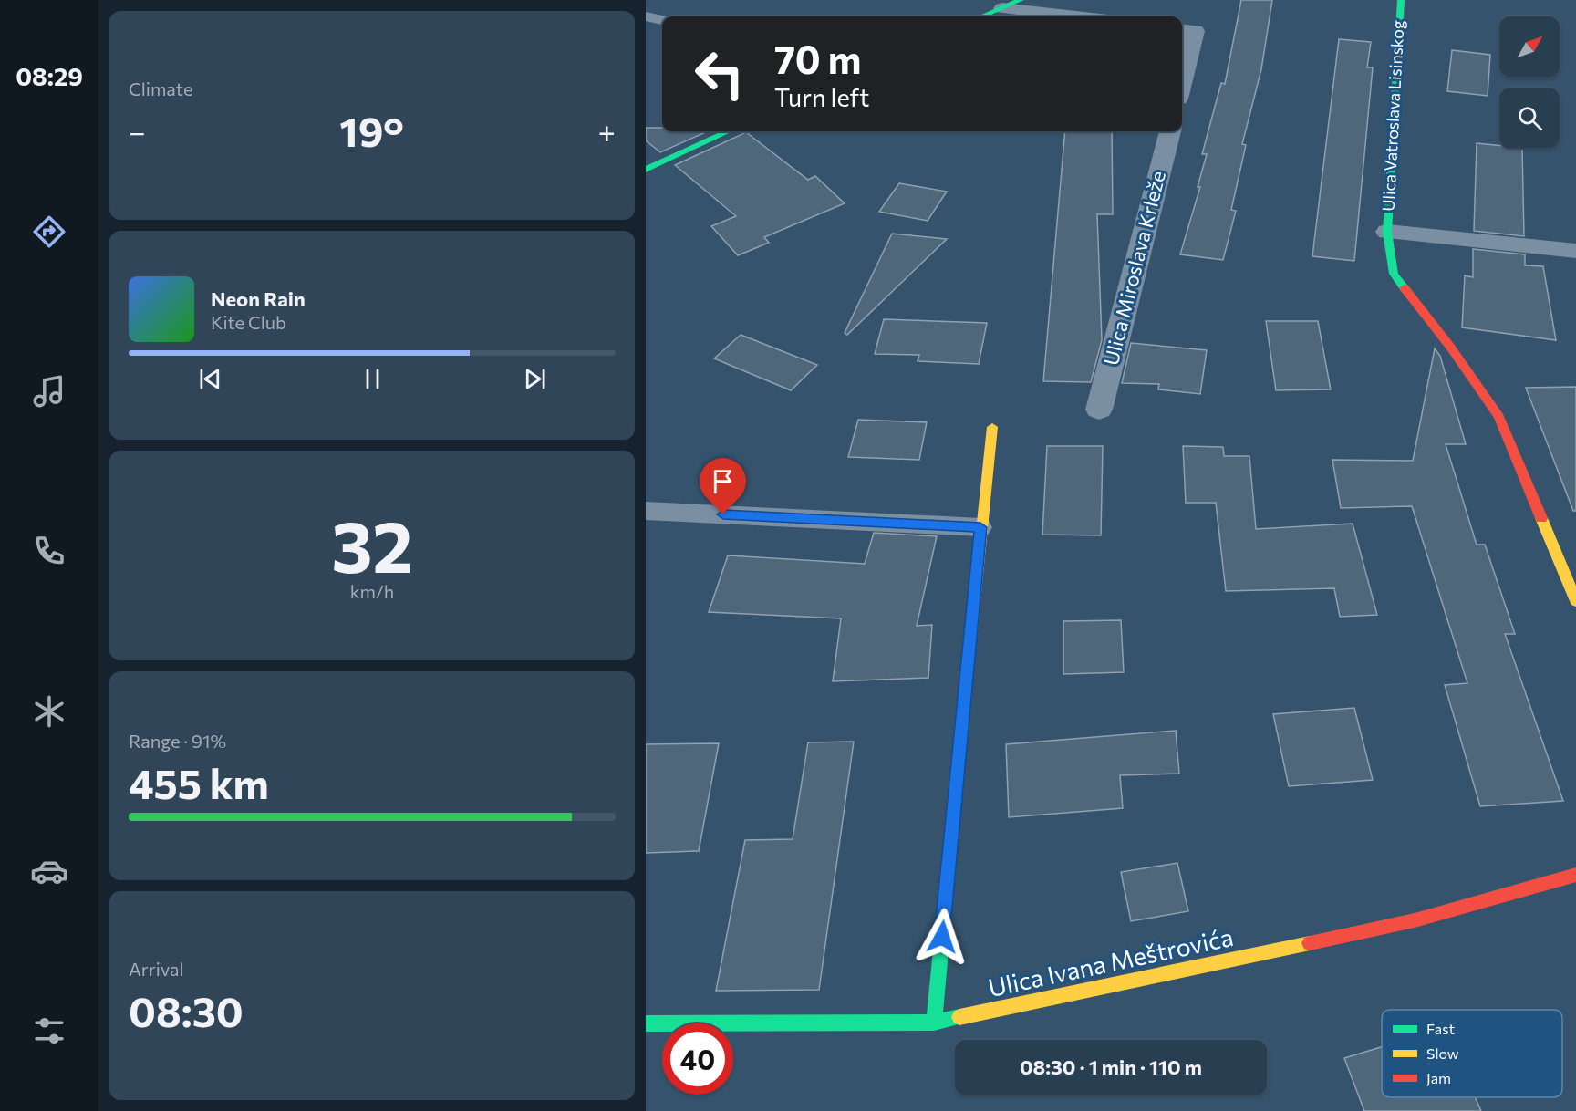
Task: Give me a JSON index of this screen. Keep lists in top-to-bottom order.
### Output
{
  "streets": {
    "street": ["Ulica Vatroslava Lisinskog", "Ulica Miroslava Krleže", "Ulica Ivana Meštrovića"]
  },
  "legend": ["Fast", "Slow", "Jam"],
  "north": "top right",
  "page": {
    "tabs": "08:29",
    "tile": [
      "Climate",
      ["32", "km/h"],
      ["Range · 91%", "455 km"],
      ["Arrival", "08:30"]
    ],
    "turn": ["70 m", "Turn left"],
    "heat": ["−", "19°", "+"],
    "song": ["Neon Rain", "Kite Club"],
    "limit": "40",
    "trip": "08:30 · 1 min · 110 m"
  }
}
